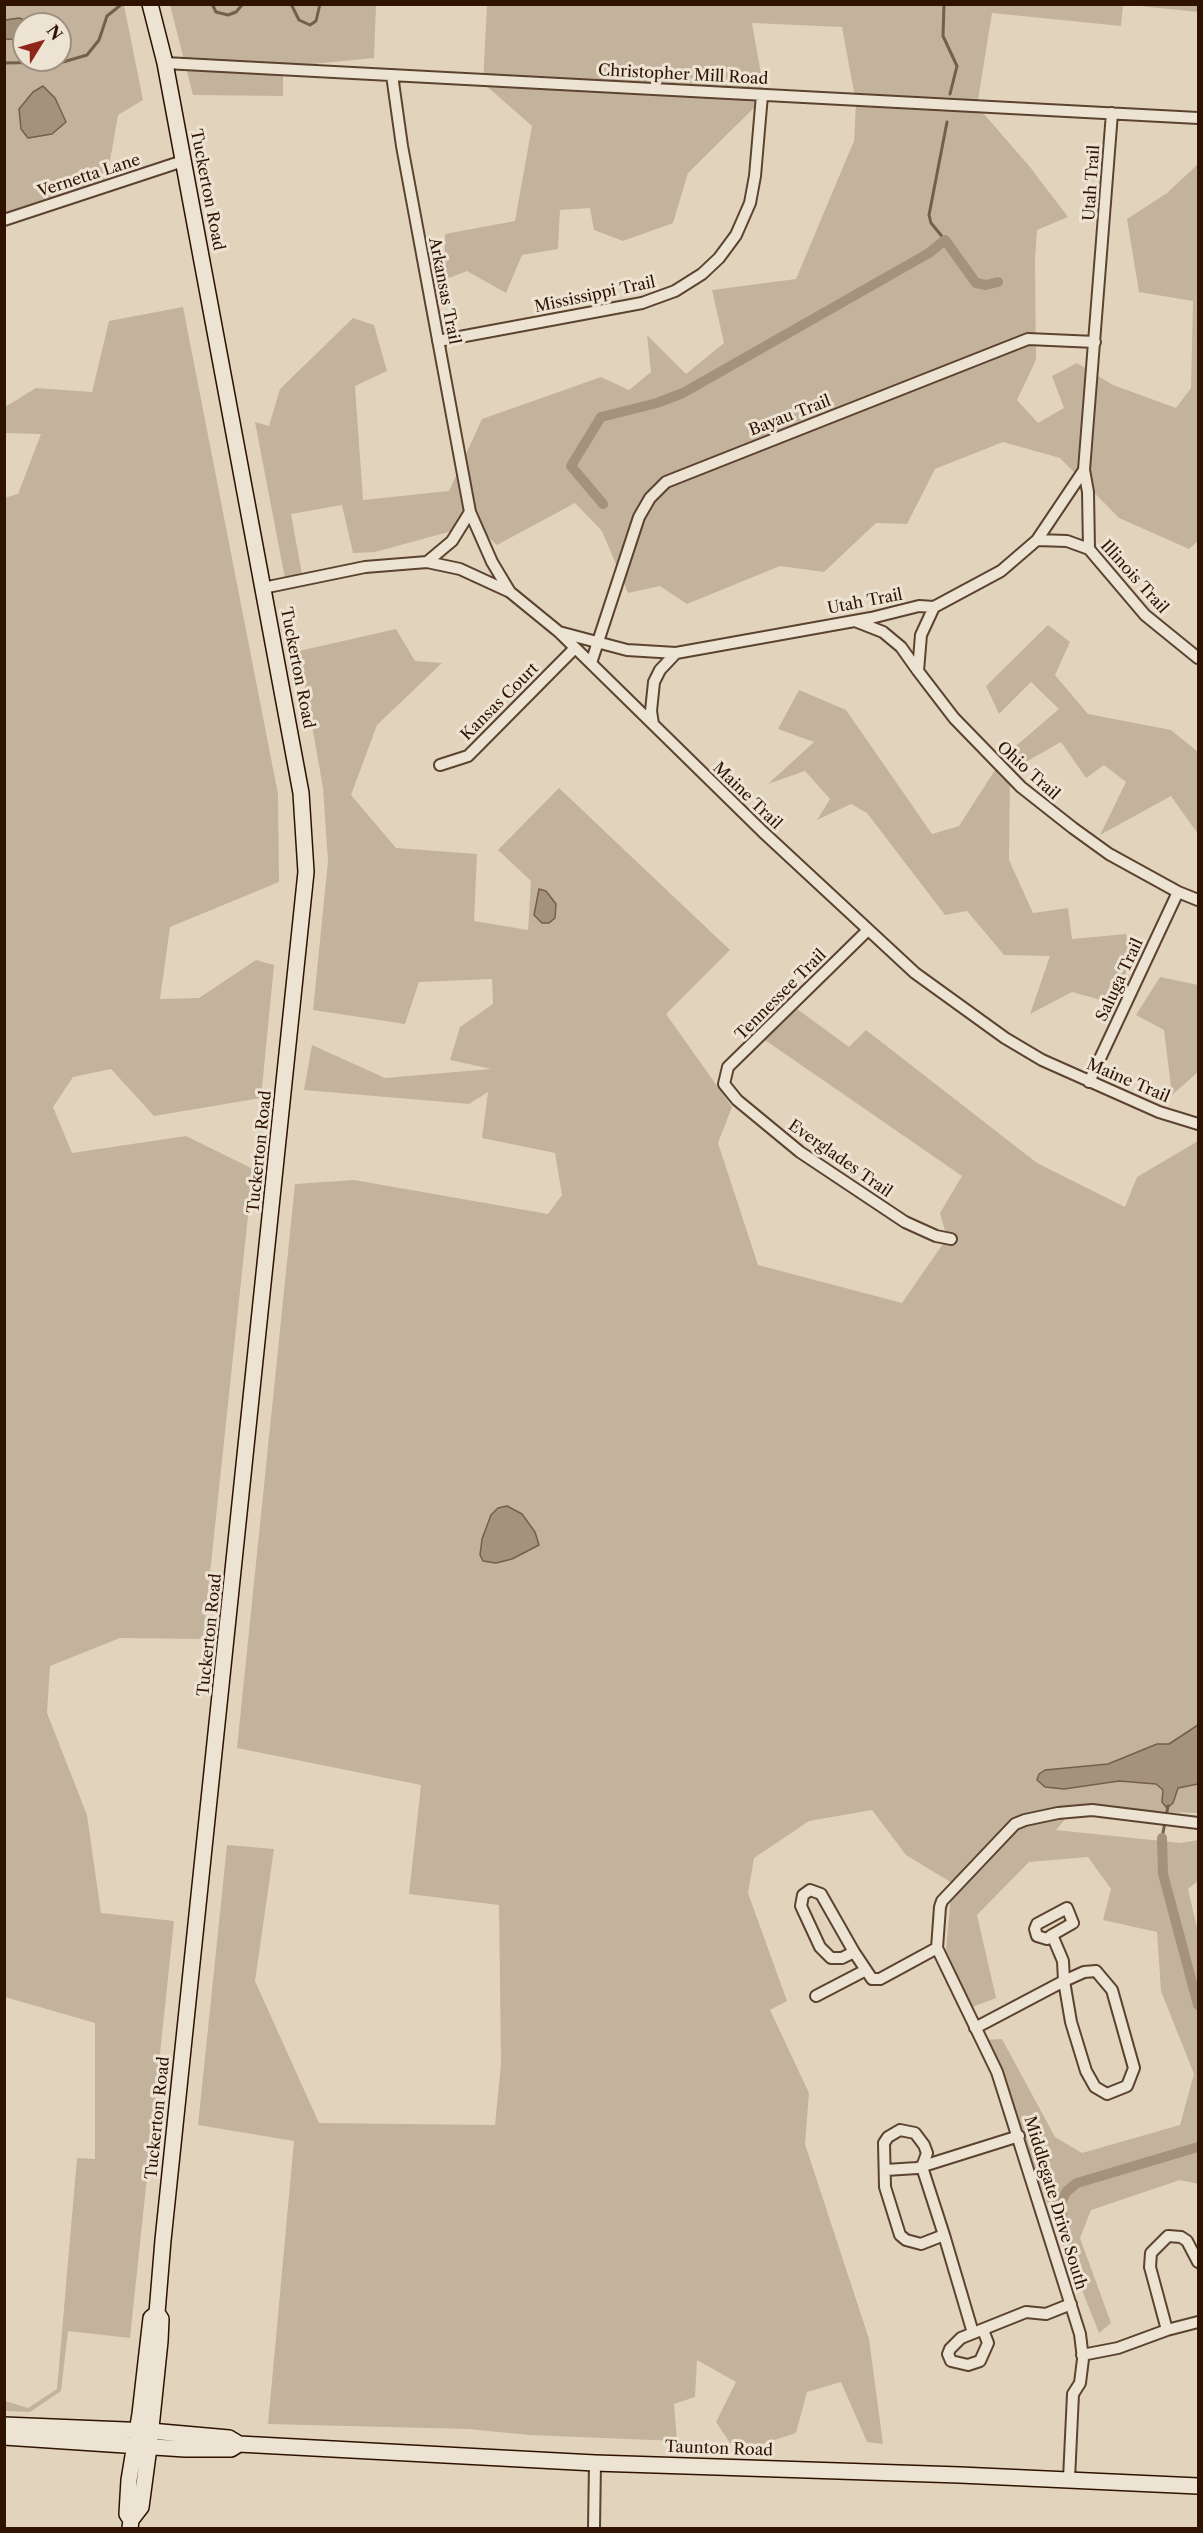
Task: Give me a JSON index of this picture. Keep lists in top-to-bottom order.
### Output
{
  "streets": {
    "main road": ["Tuckerton Road", "Taunton Road"],
    "street": [
      "Christopher Mill Road",
      "Vernetta Lane",
      "Utah Trail",
      "Arkansas Trail",
      "Mississippi Trail",
      "Bayau Trail",
      "Illinois Trail",
      "Kansas Court",
      "Ohio Trail",
      "Maine Trail",
      "Saluga Trail",
      "Tennessee Trail",
      "Everglades Trail",
      "Middlegate Drive South"
    ]
  },
  "crossings": [
    ["Christopher Mill Road", "Utah Trail"],
    ["Christopher Mill Road", "Tuckerton Road"],
    ["Christopher Mill Road", "Arkansas Trail"],
    ["Christopher Mill Road", "Mississippi Trail"],
    ["Vernetta Lane", "Tuckerton Road"],
    ["Utah Trail", "Bayau Trail"],
    ["Utah Trail", "Illinois Trail"],
    ["Utah Trail", "Ohio Trail"],
    ["Utah Trail", "Maine Trail"],
    ["Tuckerton Road", "Maine Trail"],
    ["Tuckerton Road", "Taunton Road"],
    ["Arkansas Trail", "Mississippi Trail"],
    ["Arkansas Trail", "Maine Trail"],
    ["Kansas Court", "Maine Trail"],
    ["Ohio Trail", "Saluga Trail"],
    ["Maine Trail", "Saluga Trail"],
    ["Maine Trail", "Tennessee Trail"],
    ["Tennessee Trail", "Everglades Trail"],
    ["Middlegate Drive South", "Taunton Road"]
  ],
  "north": "top right"
}
